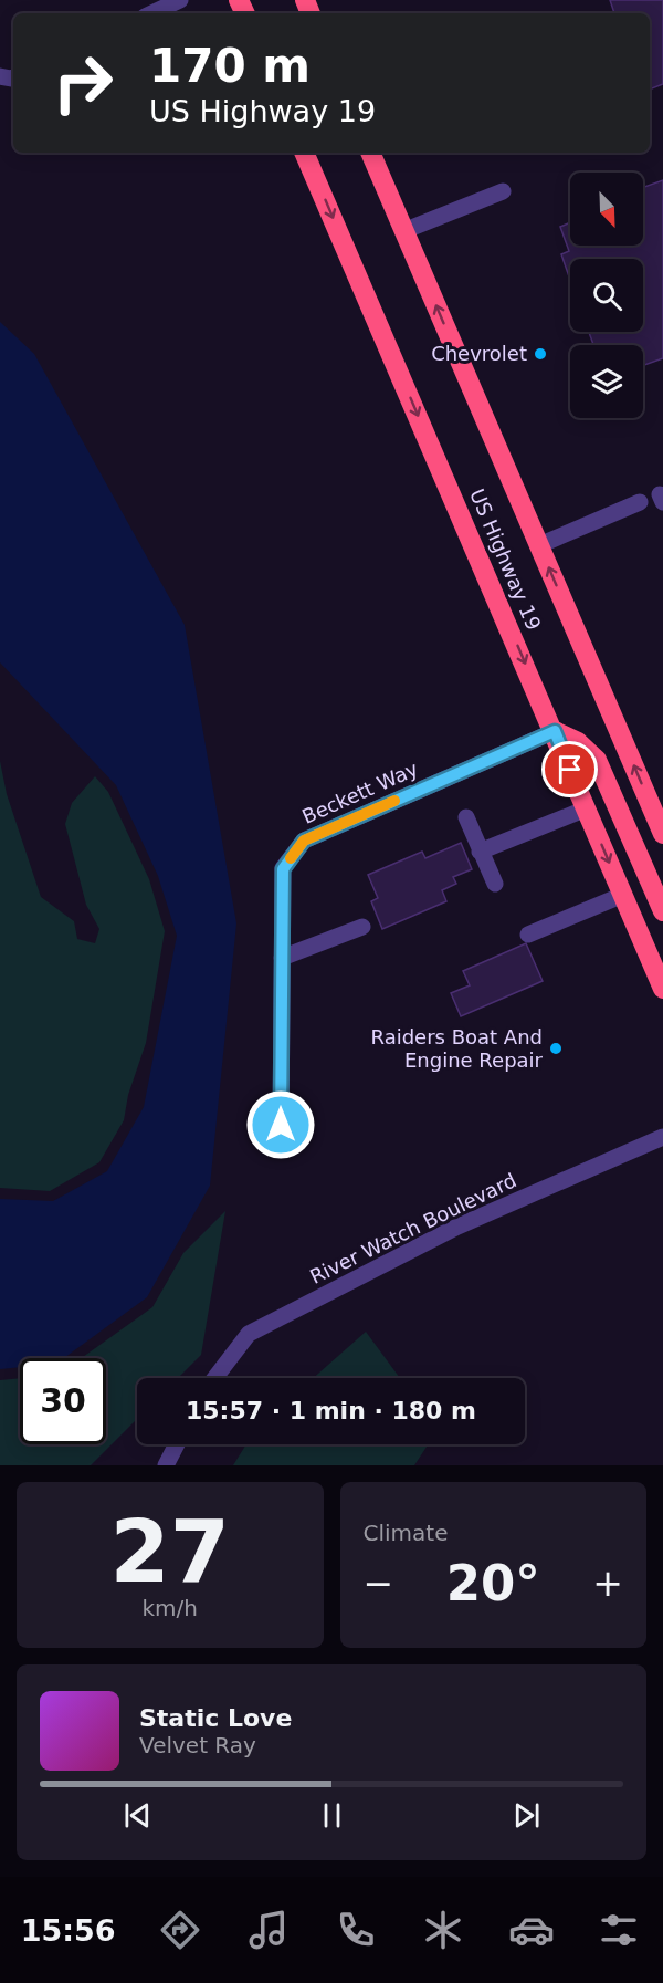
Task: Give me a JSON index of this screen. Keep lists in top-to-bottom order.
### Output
{
  "streets": {
    "highway": ["US Highway 19"],
    "street": ["Beckett Way", "River Watch Boulevard"]
  },
  "crossings": [
    ["US Highway 19", "Beckett Way"]
  ],
  "places": ["Chevrolet", "Raiders Boat And Engine Repair"],
  "north": "bottom right",
  "page": {
    "turn": ["170 m", "US Highway 19"],
    "limit": "30",
    "trip": "15:57 · 1 min · 180 m",
    "tile": [
      ["27", "km/h"],
      "Climate"
    ],
    "heat": ["−", "20°", "+"],
    "song": ["Static Love", "Velvet Ray"],
    "tabs": "15:56"
  }
}
